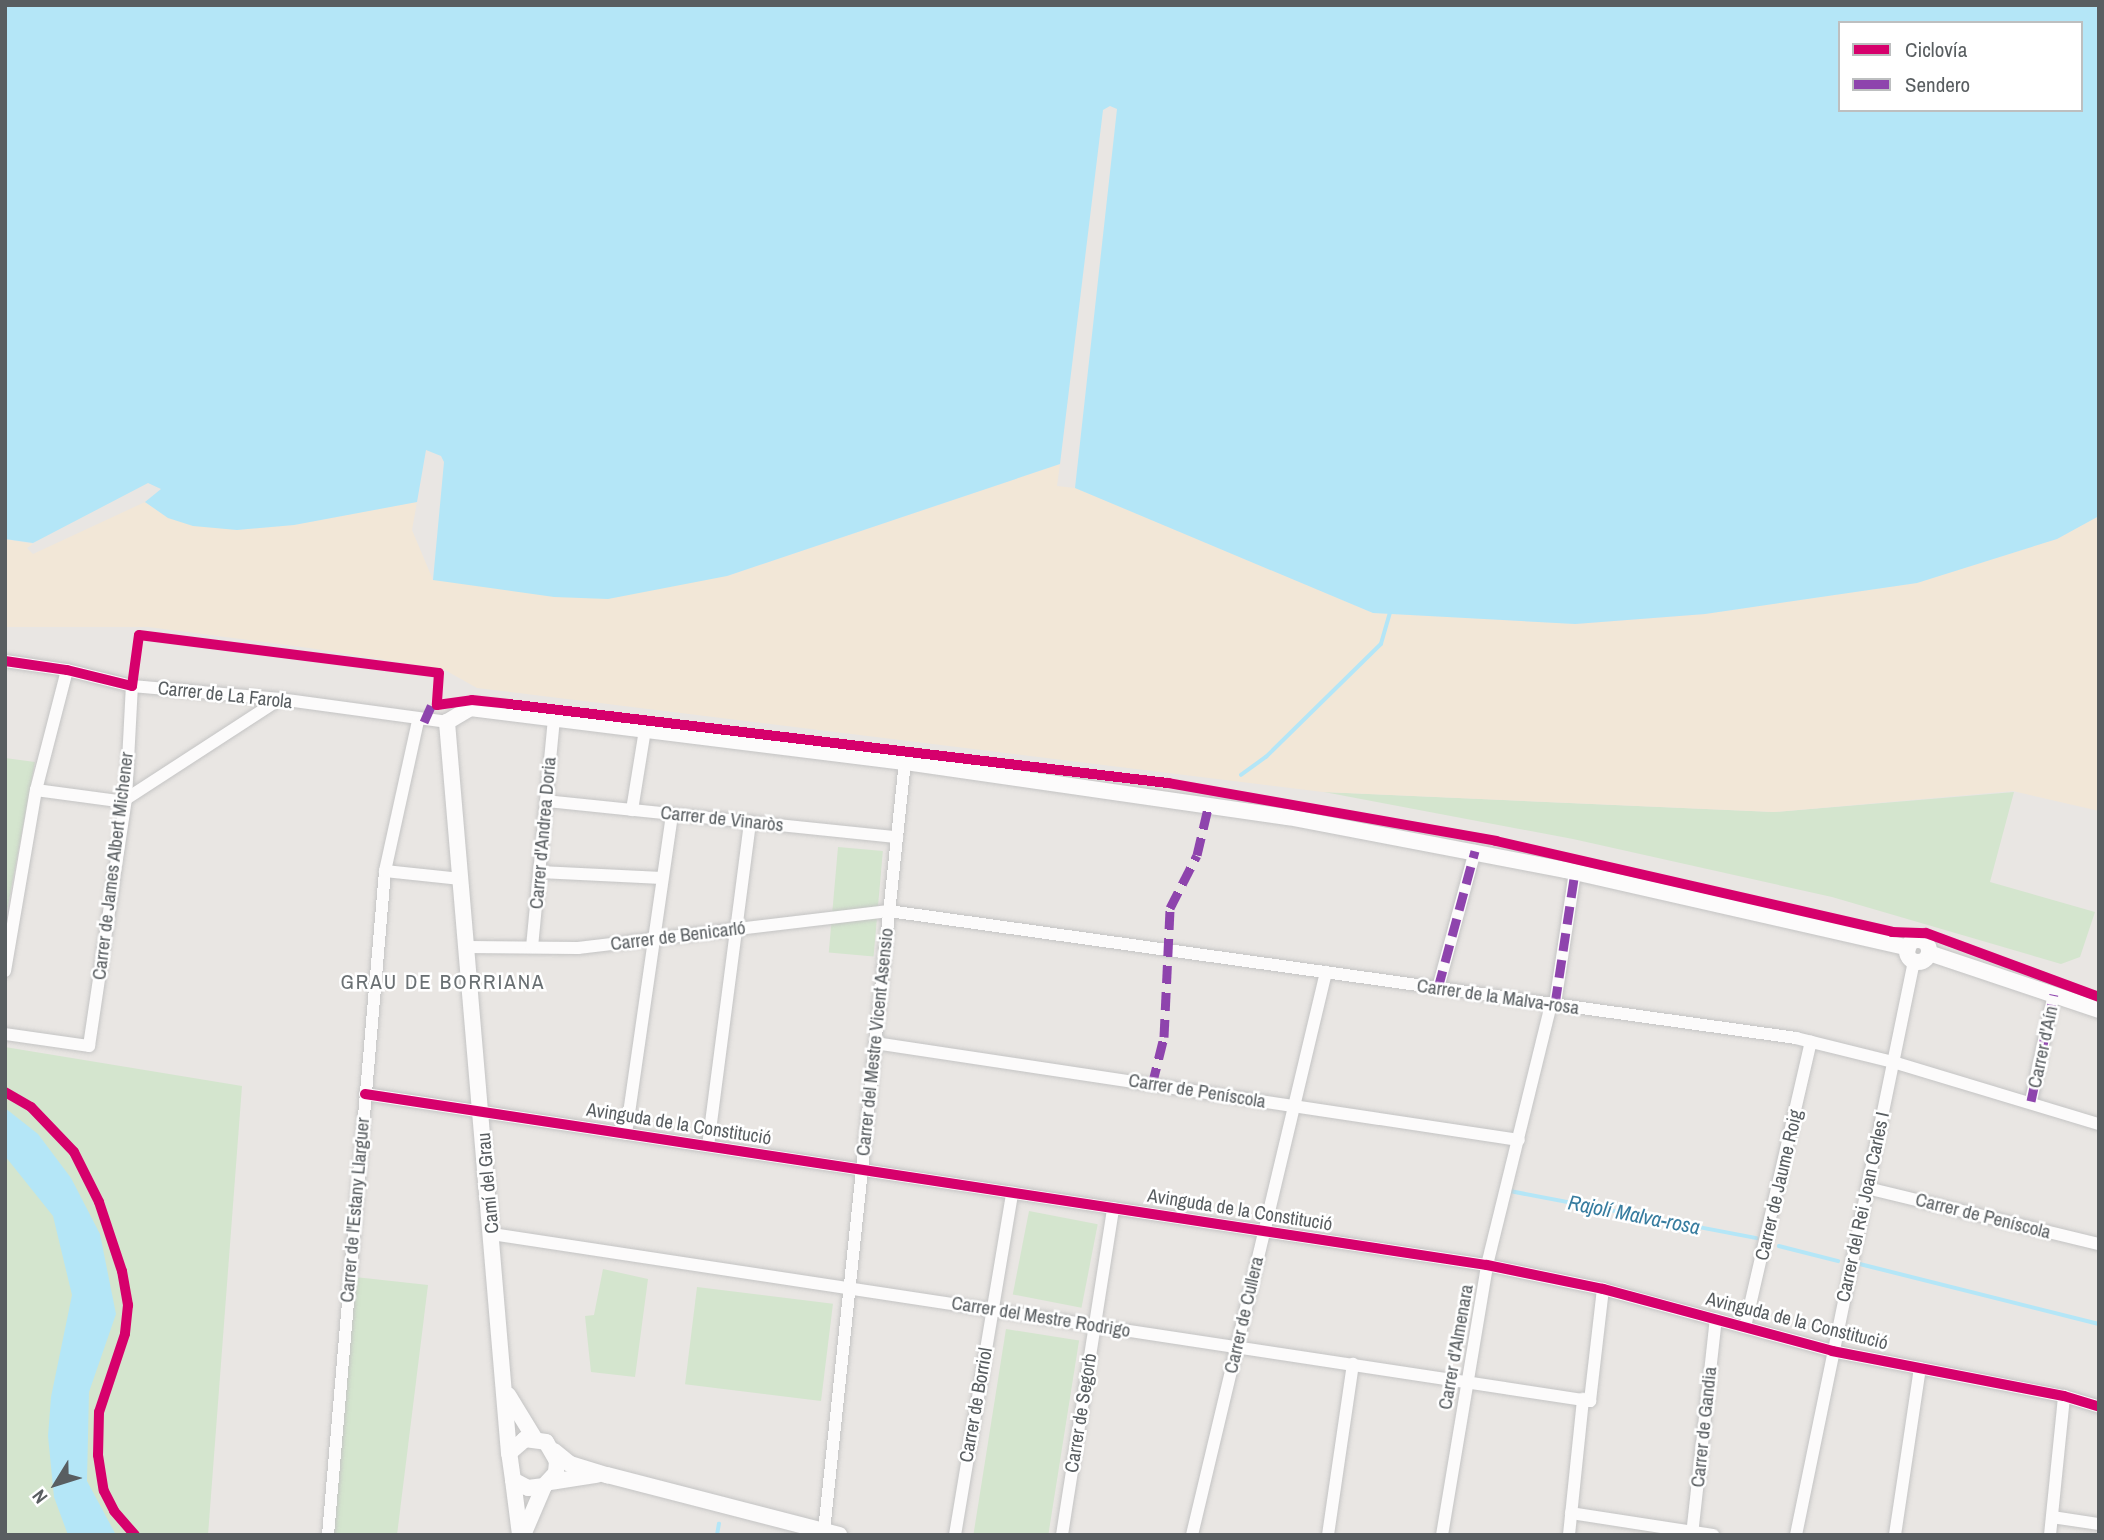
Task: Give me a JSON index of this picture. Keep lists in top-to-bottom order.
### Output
{
  "streets": {
    "street": [
      "Carrer de La Farola",
      "Carrer de Vinaròs",
      "Carrer d'Andrea Doria",
      "Carrer de James Albert Michener",
      "Carrer de Benicarló",
      "Carrer de la Malva-rosa",
      "Carrer del Mestre Vicent Asensio",
      "Carrer d'Aín",
      "Carrer de Peníscola",
      "Avinguda de la Constitució",
      "Camí del Grau",
      "Carrer de Jaume Roig",
      "Carrer del Rei Joan Carles I",
      "Carrer de l'Estany Llarguer",
      "Carrer de Cullera",
      "Carrer del Mestre Rodrigo",
      "Carrer d'Almenara",
      "Carrer de Borriol",
      "Carrer de Segorb",
      "Carrer de Gandia"
    ]
  },
  "crossings": [
    ["Carrer de La Farola", "Carrer de James Albert Michener"],
    ["Carrer de La Farola", "Camí del Grau"],
    ["Carrer de La Farola", "Carrer de l'Estany Llarguer"],
    ["Carrer de Vinaròs", "Carrer d'Andrea Doria"],
    ["Carrer de Vinaròs", "Carrer del Mestre Vicent Asensio"],
    ["Carrer d'Andrea Doria", "Carrer de Benicarló"],
    ["Carrer de Benicarló", "Carrer de la Malva-rosa"],
    ["Carrer de Benicarló", "Carrer del Mestre Vicent Asensio"],
    ["Carrer de Benicarló", "Camí del Grau"],
    ["Carrer de la Malva-rosa", "Carrer del Mestre Vicent Asensio"],
    ["Carrer de la Malva-rosa", "Carrer d'Aín"],
    ["Carrer de la Malva-rosa", "Carrer de Jaume Roig"],
    ["Carrer de la Malva-rosa", "Carrer del Rei Joan Carles I"],
    ["Carrer de la Malva-rosa", "Carrer de Cullera"],
    ["Carrer de la Malva-rosa", "Carrer d'Almenara"],
    ["Carrer del Mestre Vicent Asensio", "Carrer de Peníscola"],
    ["Carrer del Mestre Vicent Asensio", "Avinguda de la Constitució"],
    ["Carrer del Mestre Vicent Asensio", "Carrer del Mestre Rodrigo"],
    ["Carrer de Peníscola", "Carrer del Rei Joan Carles I"],
    ["Carrer de Peníscola", "Carrer de Cullera"],
    ["Carrer de Peníscola", "Carrer d'Almenara"],
    ["Avinguda de la Constitució", "Camí del Grau"],
    ["Avinguda de la Constitució", "Carrer de Jaume Roig"],
    ["Avinguda de la Constitució", "Carrer del Rei Joan Carles I"],
    ["Avinguda de la Constitució", "Carrer de l'Estany Llarguer"],
    ["Avinguda de la Constitució", "Carrer de Cullera"],
    ["Avinguda de la Constitució", "Carrer d'Almenara"],
    ["Avinguda de la Constitució", "Carrer de Borriol"],
    ["Avinguda de la Constitució", "Carrer de Segorb"],
    ["Avinguda de la Constitució", "Carrer de Gandia"],
    ["Camí del Grau", "Carrer del Mestre Rodrigo"],
    ["Carrer de Cullera", "Carrer del Mestre Rodrigo"],
    ["Carrer del Mestre Rodrigo", "Carrer d'Almenara"],
    ["Carrer del Mestre Rodrigo", "Carrer de Borriol"],
    ["Carrer del Mestre Rodrigo", "Carrer de Segorb"]
  ],
  "districts": ["GRAU DE BORRIANA"],
  "water": ["Rajolí Malva-rosa"],
  "legend": ["Ciclovía", "Sendero"],
  "north": "bottom left"
}
